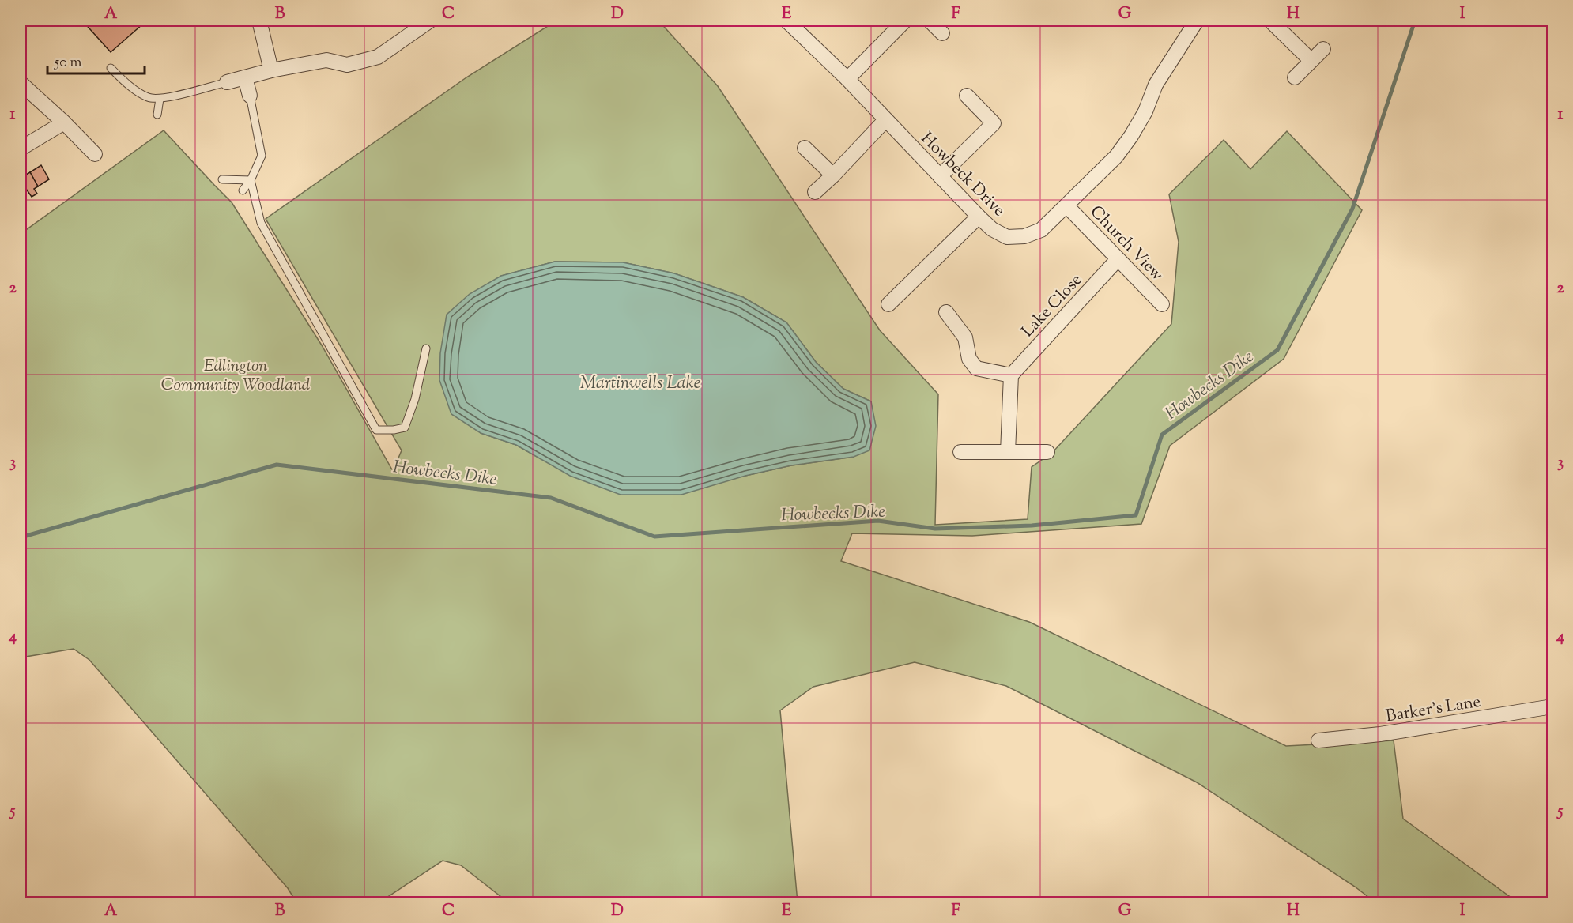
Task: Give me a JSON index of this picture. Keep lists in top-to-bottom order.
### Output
{
  "streets": {
    "street": [
      "Howbeck Drive",
      "Church View",
      "Lake Close",
      "Barker's Lane"
    ]
  },
  "crossings": [
    ["Howbeck Drive", "Church View"],
    ["Church View", "Lake Close"]
  ],
  "water": ["Martinwells Lake", "Howbecks Dike"],
  "parks": ["Edlington Community Woodland"],
  "scale_bar": "50 m",
  "grid": {
    "columns": [
      "A",
      "B",
      "C",
      "D",
      "E",
      "F",
      "G",
      "H",
      "I"
    ],
    "rows": [
      "1",
      "2",
      "3",
      "4",
      "5"
    ]
  }
}
